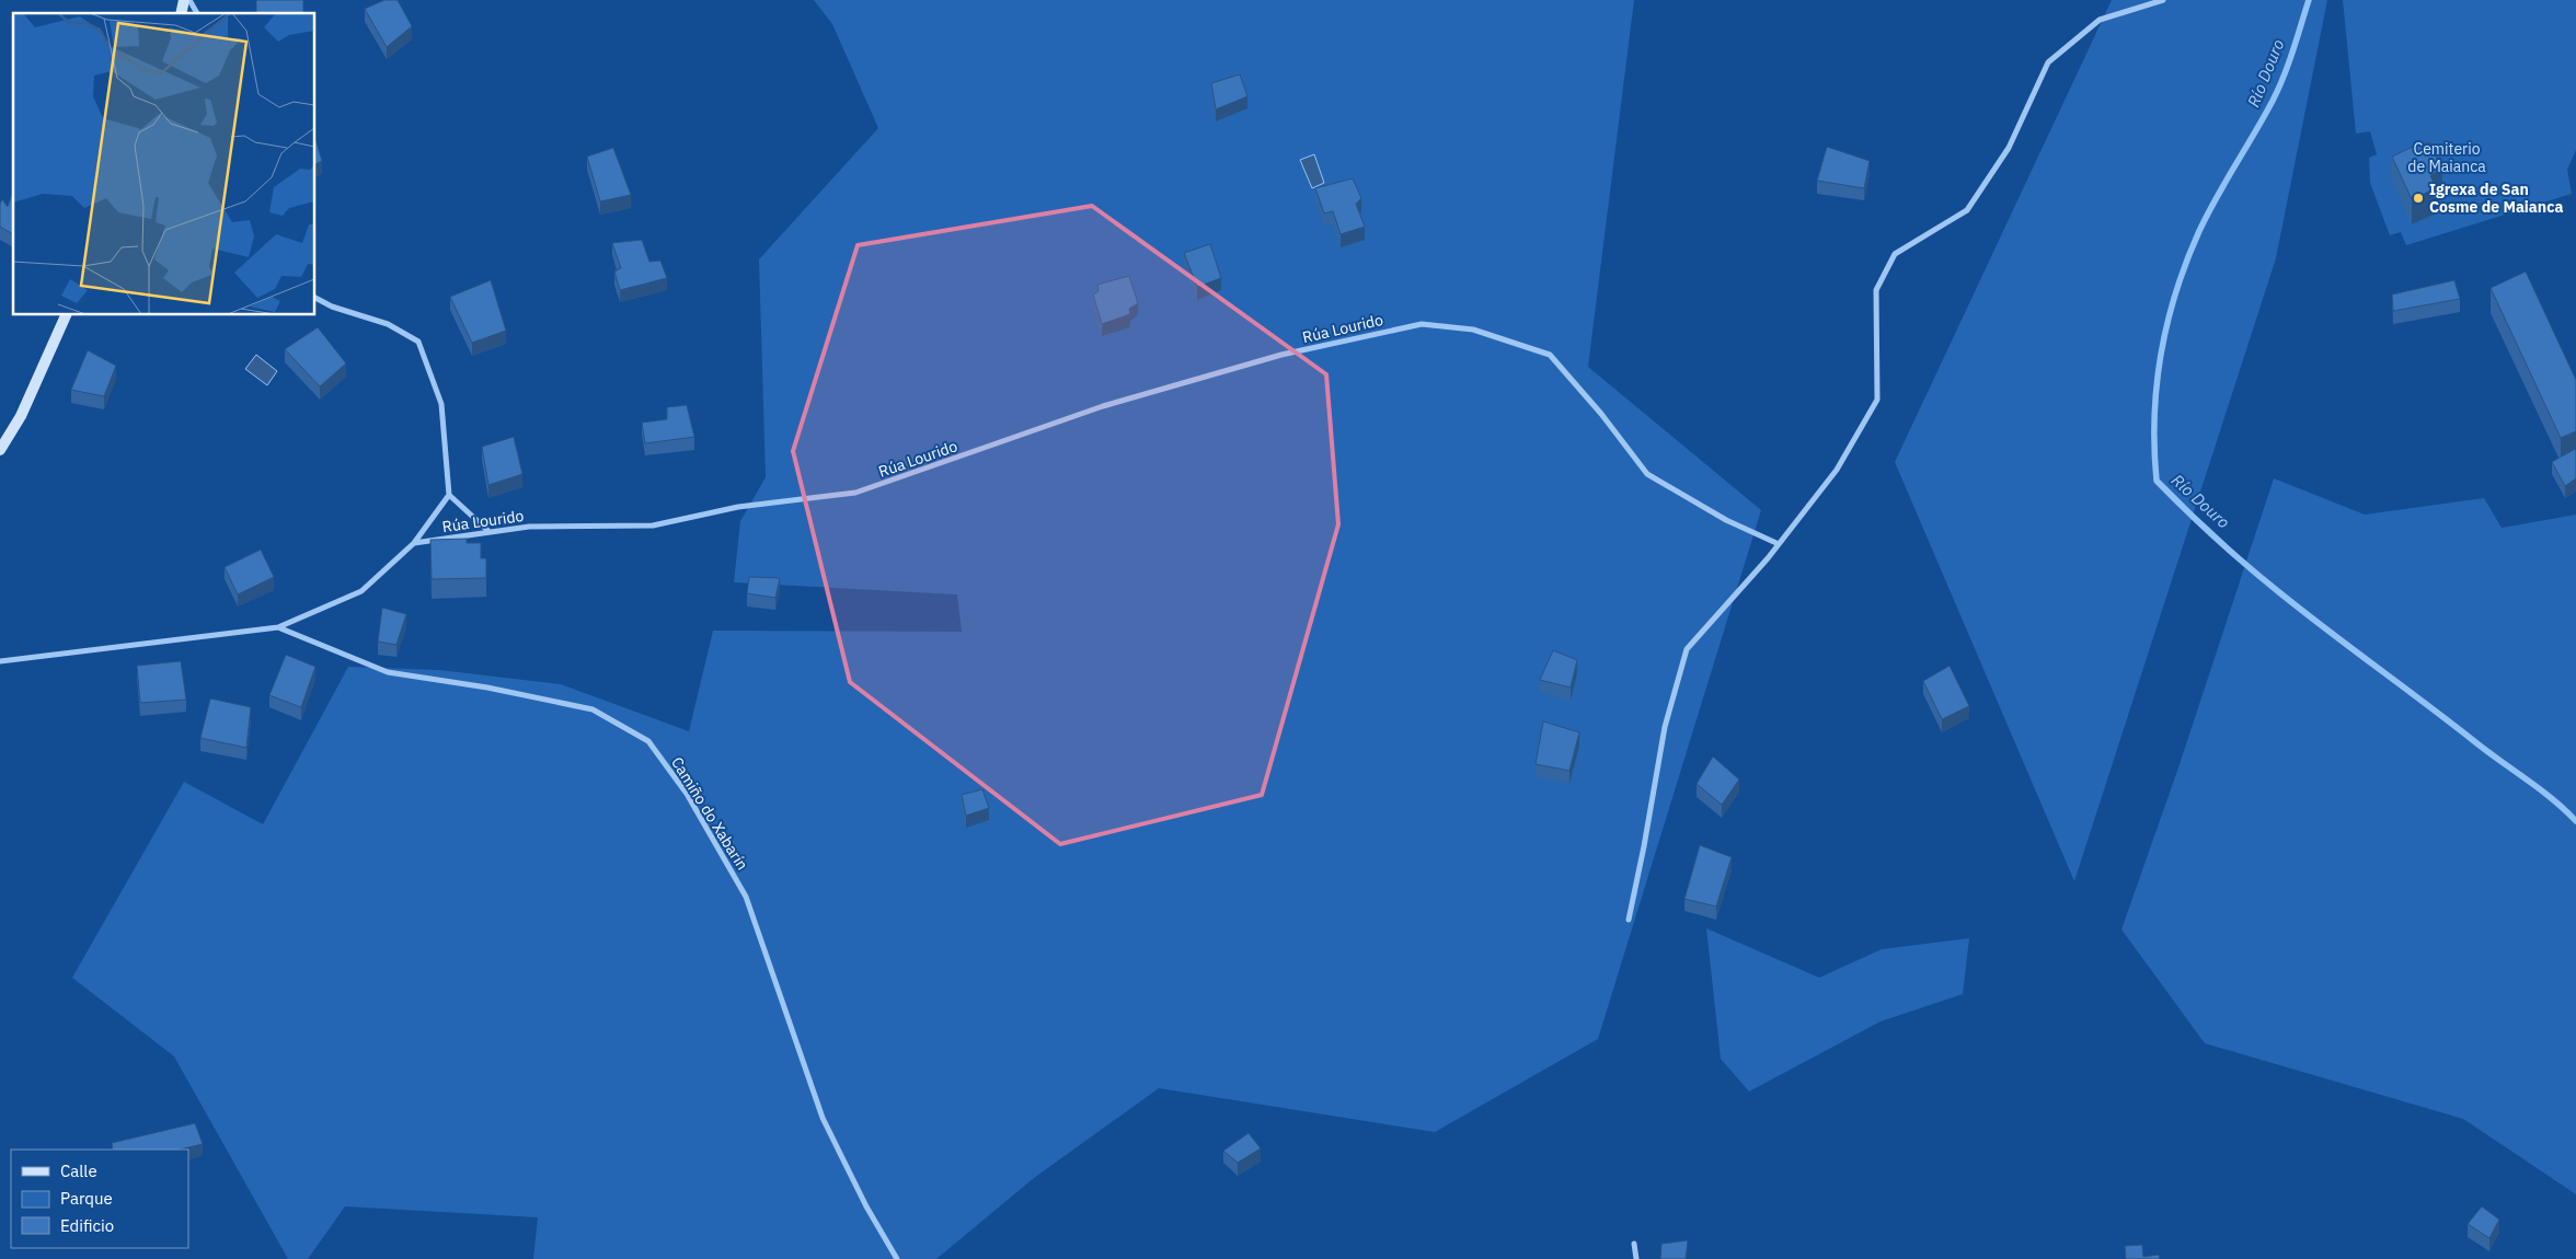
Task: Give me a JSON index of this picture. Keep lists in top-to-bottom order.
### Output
{
  "streets": {
    "street": ["Rúa Lourido", "Camiño do Xabarín"]
  },
  "water": ["Río Douro"],
  "parks": ["Cemiterio de Maianca"],
  "places": ["Igrexa de San Cosme de Maianca"],
  "legend": ["Calle", "Parque", "Edificio"]
}
